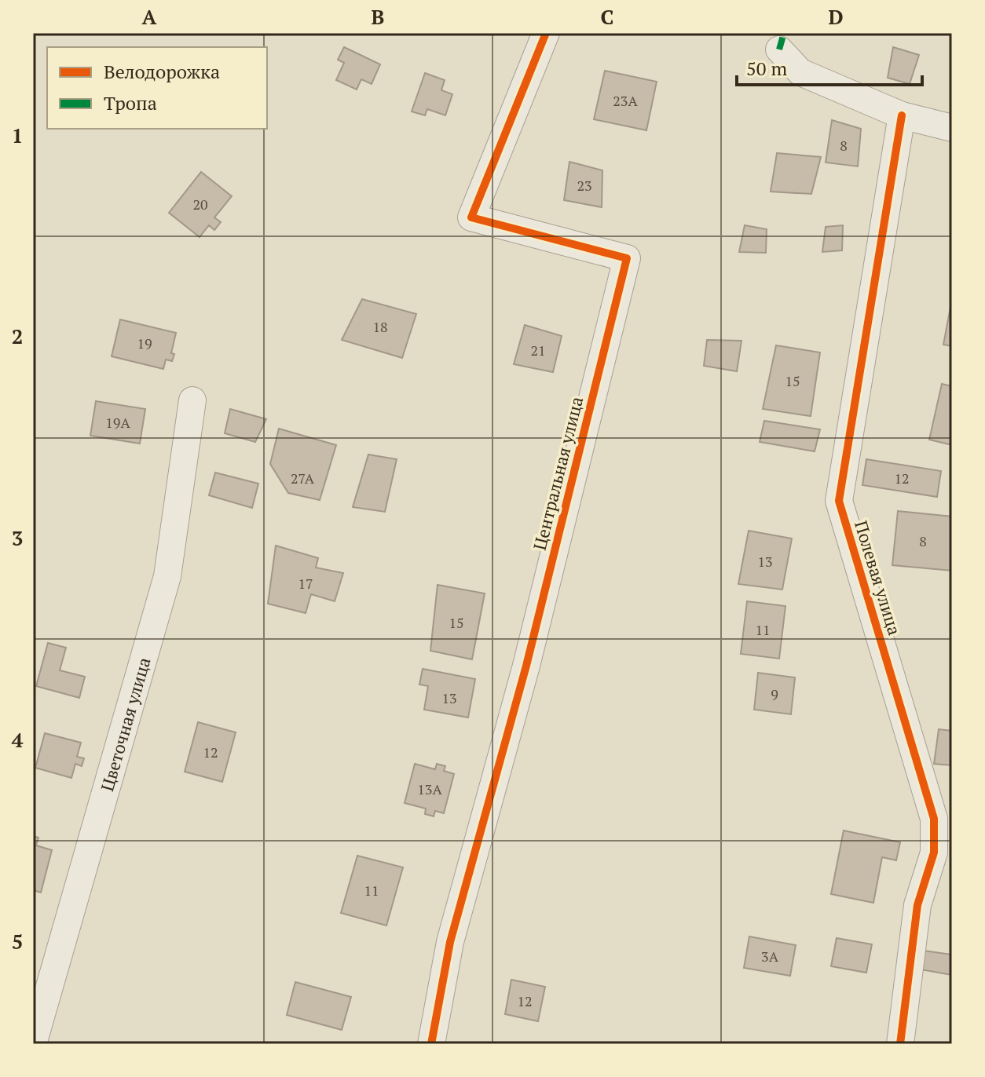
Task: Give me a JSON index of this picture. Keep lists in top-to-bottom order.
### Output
{
  "streets": {
    "street": ["Центральная улица", "Полевая улица", "Цветочная улица"]
  },
  "house_numbers": [
    "23А",
    "8",
    "23",
    "20",
    "18",
    "19",
    "21",
    "15",
    "19А",
    "27А",
    "12",
    "8",
    "13",
    "17",
    "15",
    "11",
    "9",
    "13",
    "12",
    "13А",
    "11",
    "3А",
    "12"
  ],
  "legend": ["Велодорожка", "Тропа"],
  "scale_bar": "50 m",
  "grid": {
    "columns": [
      "A",
      "B",
      "C",
      "D"
    ],
    "rows": [
      "1",
      "2",
      "3",
      "4",
      "5"
    ]
  }
}
